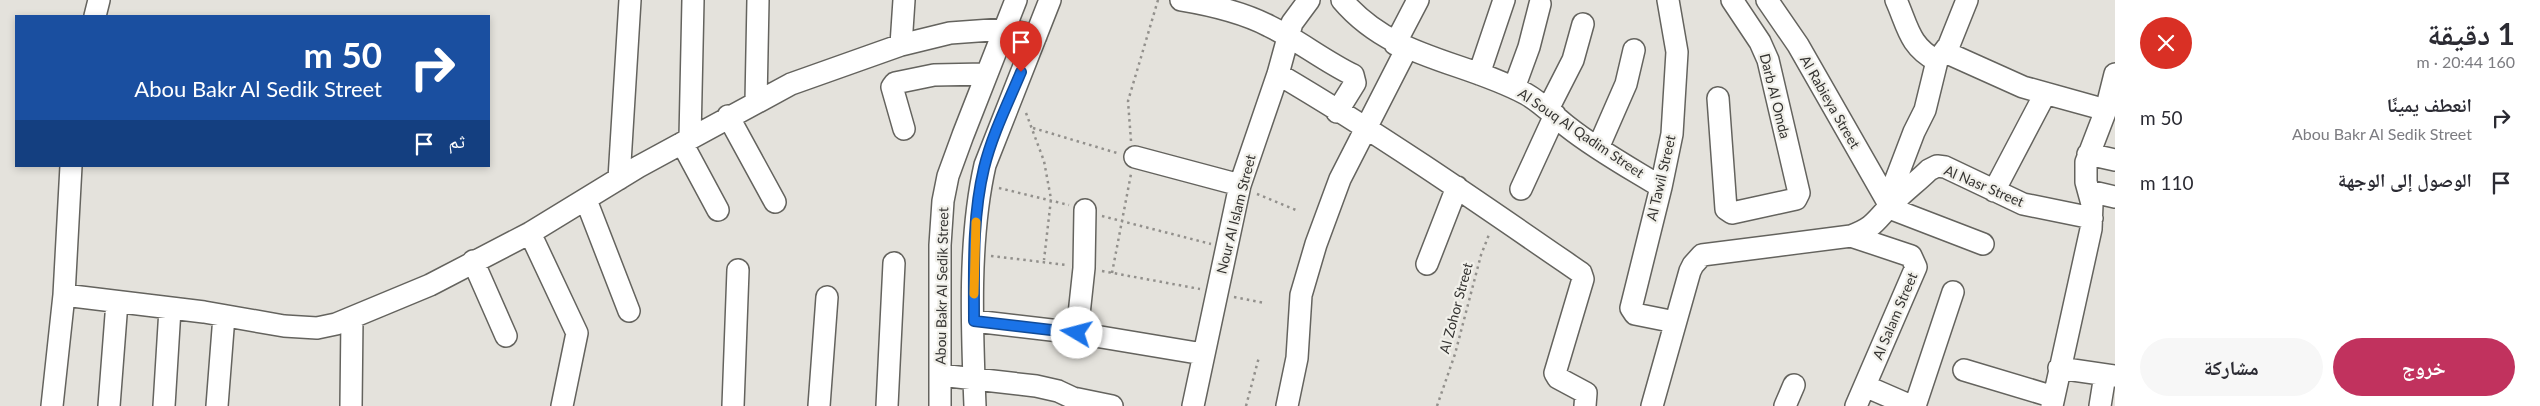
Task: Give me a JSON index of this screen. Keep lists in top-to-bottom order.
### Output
{
  "streets": {
    "street": [
      "Darb Al Omda",
      "Al Rabieya Street",
      "Al Souq Al Qadim Street",
      "Al Tawil Street",
      "Al Nasr Street",
      "Nour Al Islam Street",
      "Abou Bakr Al Sedik Street",
      "Al Salam Street"
    ],
    "path": ["Al Zohor Street"]
  },
  "crossings": [
    ["Al Rabieya Street", "Al Nasr Street"],
    ["Al Souq Al Qadim Street", "Al Tawil Street"]
  ],
  "page": {
    "heading": ["1 دقيقة", "160 m · 20:44"],
    "turn": ["50 m", "Abou Bakr Al Sedik Street"],
    "list": [
      {
        "name": "انعطف يمينًا",
        "note": "Abou Bakr Al Sedik Street",
        "value": "50 m"
      },
      {
        "name": "الوصول إلى الوجهة",
        "value": "110 m"
      }
    ],
    "then": "ثم",
    "buttons": ["خروج", "مشاركة"]
  }
}
